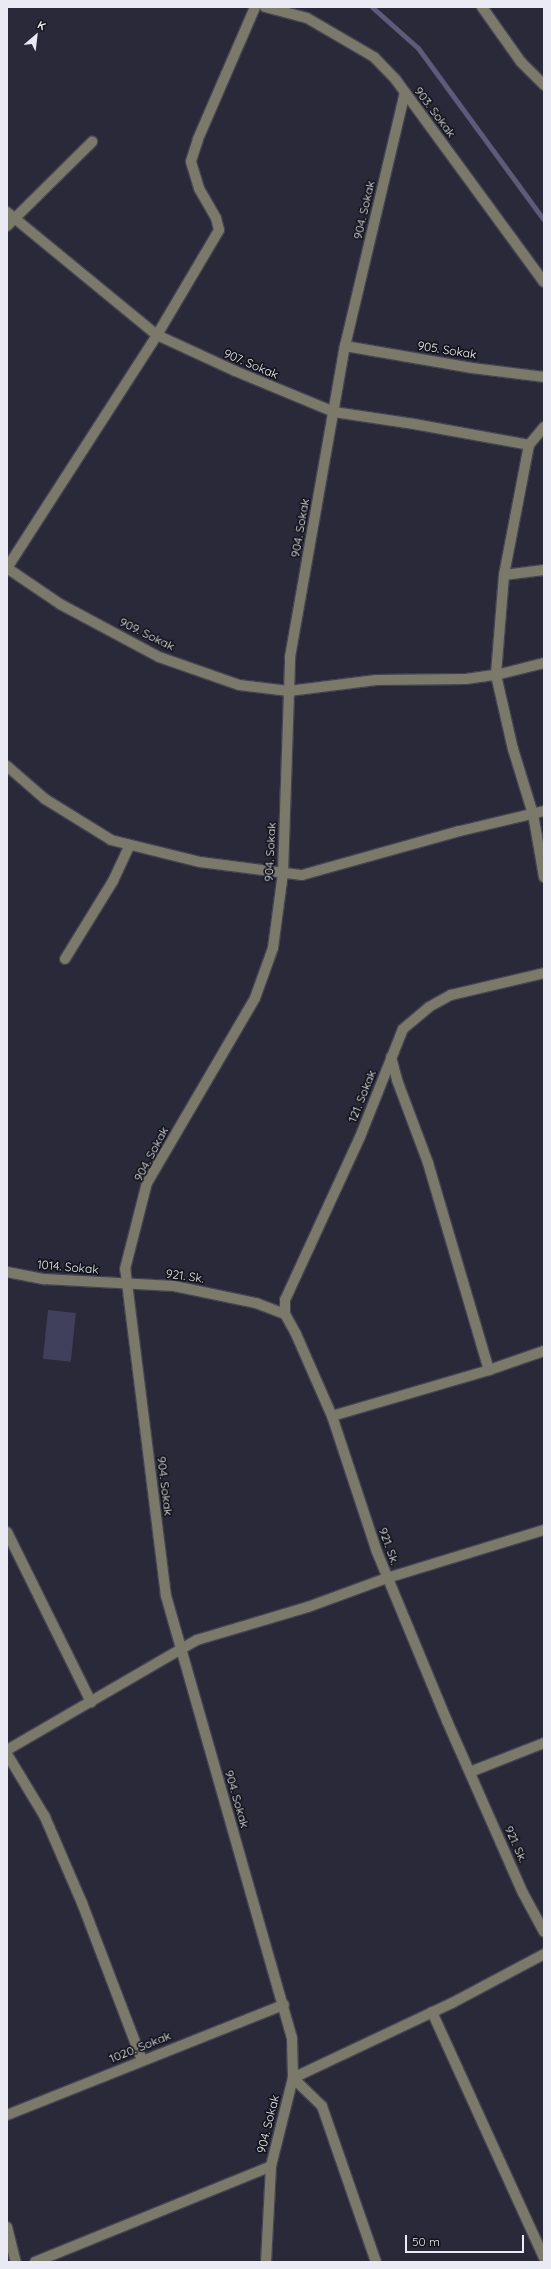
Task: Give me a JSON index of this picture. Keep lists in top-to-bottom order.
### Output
{
  "streets": {
    "street": [
      "903. Sokak",
      "904. Sokak",
      "905. Sokak",
      "907. Sokak",
      "909. Sokak",
      "121. Sokak",
      "1014. Sokak",
      "921. Sk.",
      "1020. Sokak"
    ]
  },
  "crossings": [
    ["903. Sokak", "904. Sokak"],
    ["904. Sokak", "905. Sokak"],
    ["904. Sokak", "907. Sokak"],
    ["904. Sokak", "909. Sokak"],
    ["904. Sokak", "1014. Sokak"],
    ["904. Sokak", "921. Sk."],
    ["904. Sokak", "1020. Sokak"],
    ["121. Sokak", "921. Sk."],
    ["1014. Sokak", "921. Sk."]
  ],
  "scale_bar": "50 m",
  "north": "top right"
}
